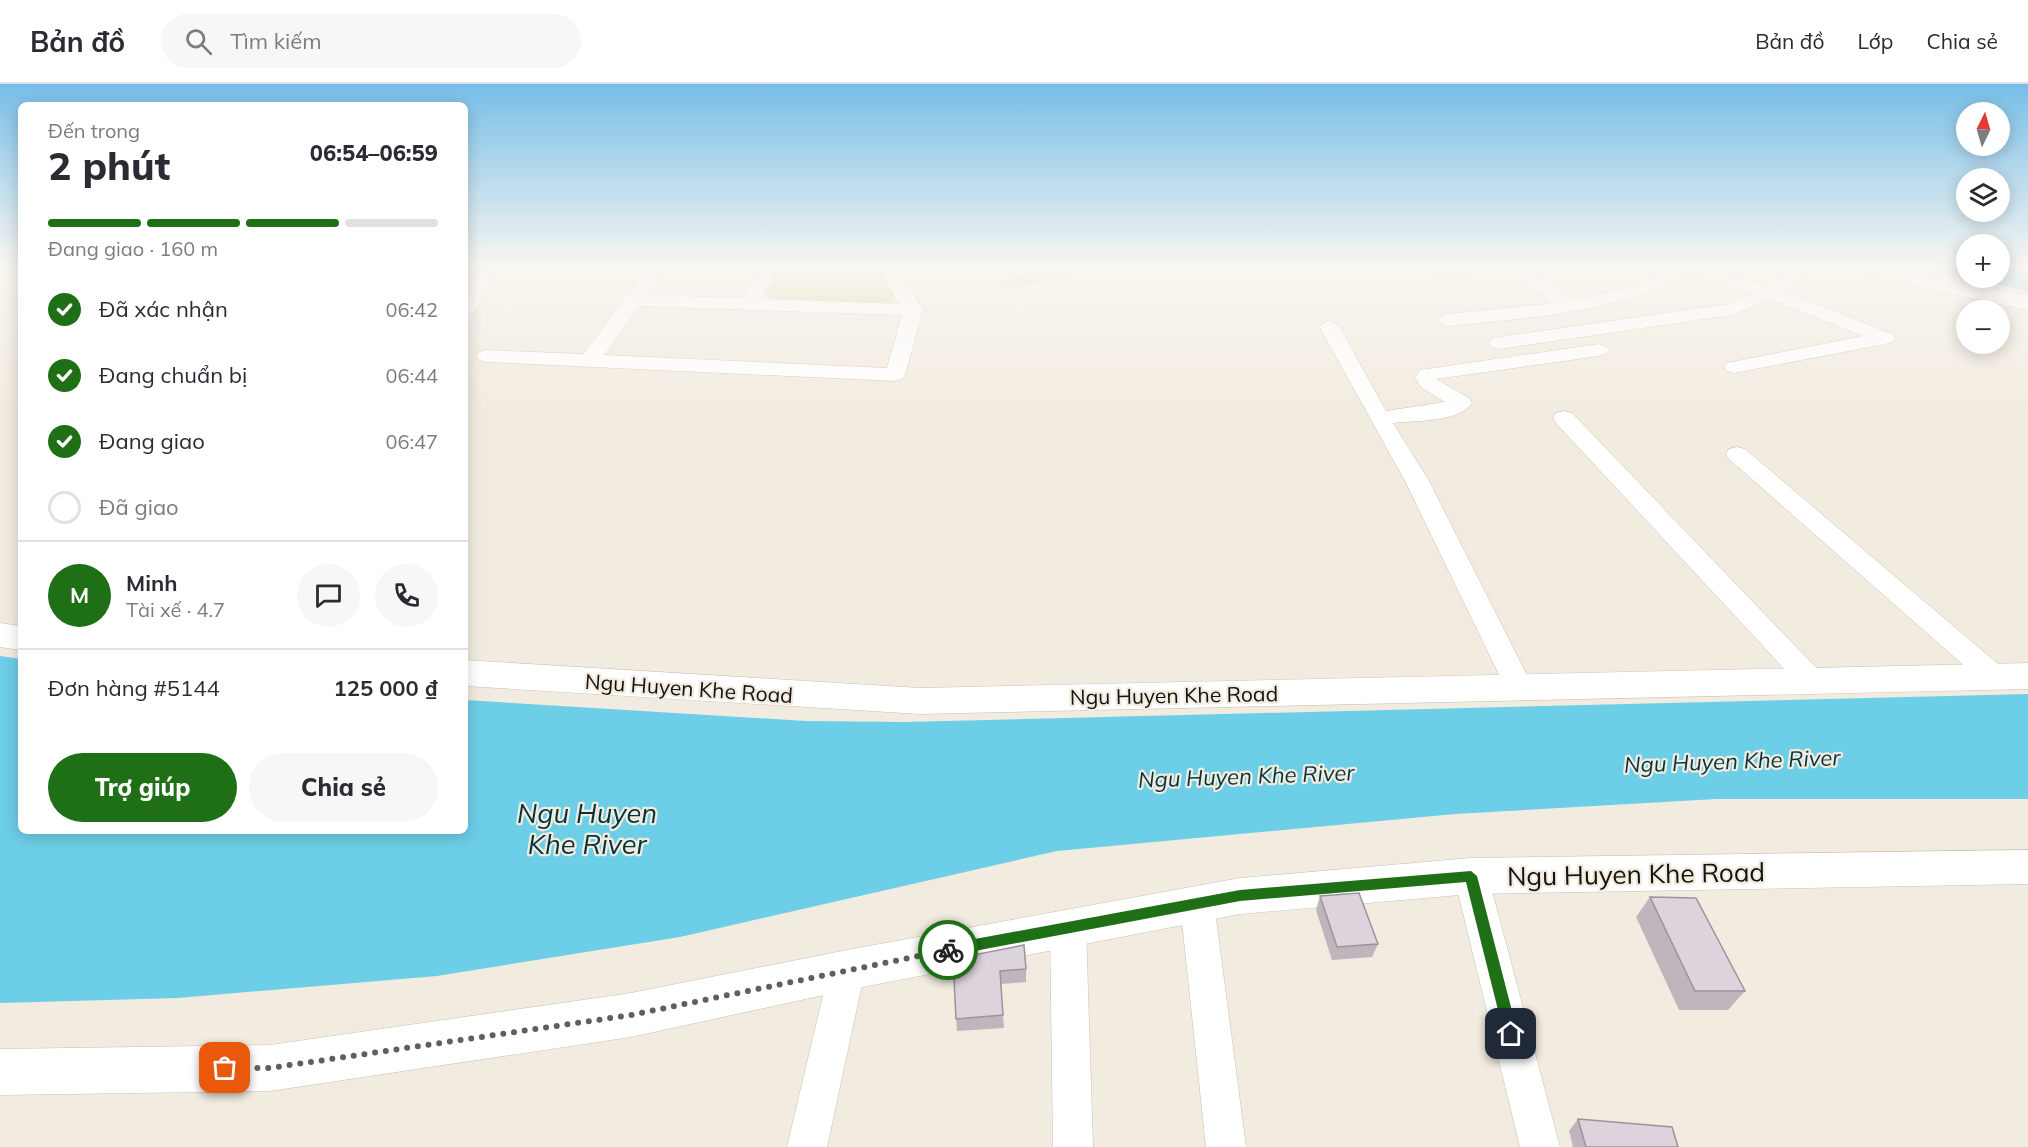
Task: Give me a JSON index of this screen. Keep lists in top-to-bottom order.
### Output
{
  "streets": {
    "street": ["Ngu Huyen Khe Road"]
  },
  "water": ["Ngu Huyen Khe River"],
  "north": "top",
  "page": {
    "header": "Bản đồ",
    "search": "Tìm kiếm",
    "nav": ["Bản đồ", "Lớp", "Chia sẻ"],
    "map_buttons": ["+", "−"],
    "heading": ["2 phút", "Đến trong", "06:54–06:59"],
    "panel": [
      "Minh",
      "Tài xế · 4.7",
      "Đơn hàng #5144",
      "125 000 ₫"
    ],
    "bar": "Đang giao · 160 m",
    "list": [
      ["Đã xác nhận", "06:42"],
      ["Đang chuẩn bị", "06:44"],
      ["Đang giao", "06:47"],
      "Đã giao"
    ],
    "round": "M",
    "buttons": ["Trợ giúp", "Chia sẻ"]
  }
}
